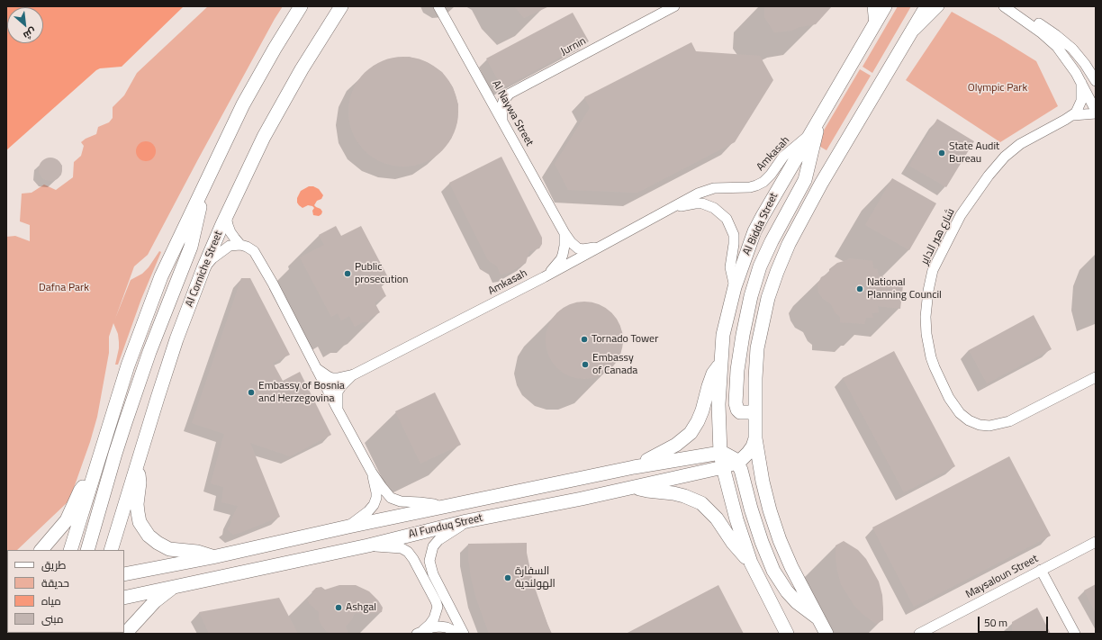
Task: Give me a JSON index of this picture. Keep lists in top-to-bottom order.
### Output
{
  "streets": {
    "main road": ["Al Bidda Street", "Al Corniche Street", "Al Funduq Street"],
    "street": [
      "Jurnin",
      "Al Naywa Street",
      "Amkasah",
      "شارع هير الداير",
      "Maysaloun Street"
    ]
  },
  "crossings": [
    ["Jurnin", "Al Naywa Street"],
    ["Al Naywa Street", "Amkasah"],
    ["Amkasah", "Al Bidda Street"],
    ["Amkasah", "Al Corniche Street"],
    ["Amkasah", "Al Funduq Street"],
    ["Al Bidda Street", "Al Funduq Street"]
  ],
  "parks": ["Olympic Park", "Dafna Park"],
  "places": [
    "State Audit Bureau",
    "Public prosecution",
    "National Planning Council",
    "Tornado Tower",
    "Embassy of Canada",
    "Embassy of Bosnia and Herzegovina",
    "السفارة الهولندية",
    "Ashgal"
  ],
  "legend": [
    "طريق",
    "حديقة",
    "مياه",
    "مبنى"
  ],
  "scale_bar": "50 m",
  "north": "bottom right"
}
